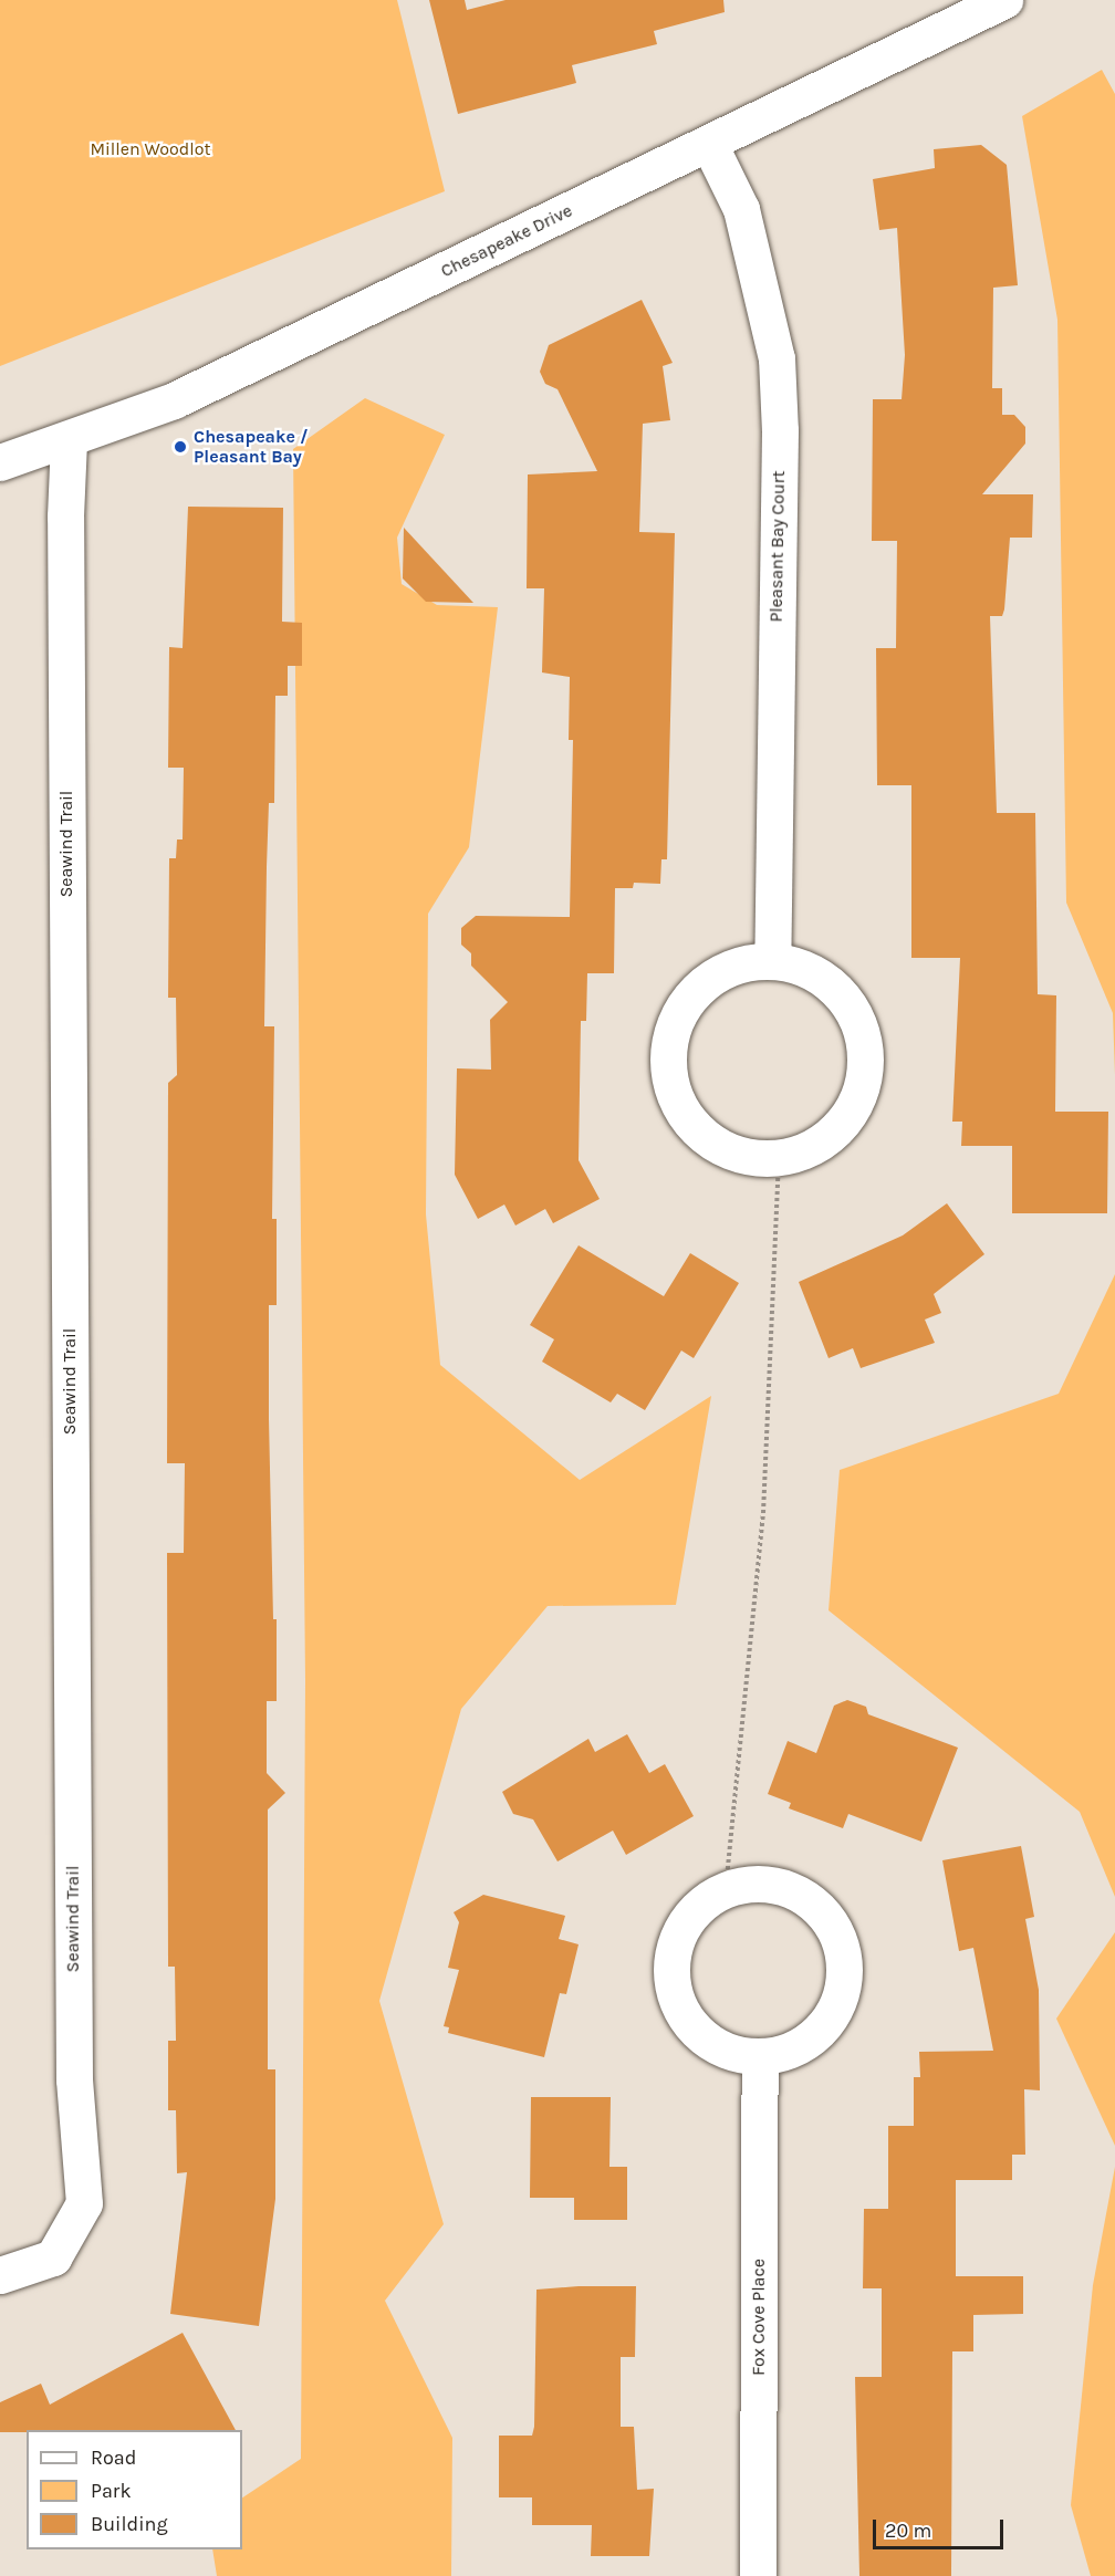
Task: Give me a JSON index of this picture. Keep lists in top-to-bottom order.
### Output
{
  "streets": {
    "street": [
      "Chesapeake Drive",
      "Pleasant Bay Court",
      "Seawind Trail",
      "Fox Cove Place"
    ]
  },
  "crossings": [
    ["Chesapeake Drive", "Pleasant Bay Court"],
    ["Chesapeake Drive", "Seawind Trail"]
  ],
  "parks": ["Millen Woodlot"],
  "places": ["Chesapeake / Pleasant Bay"],
  "legend": ["Road", "Park", "Building"],
  "scale_bar": "20 m"
}
